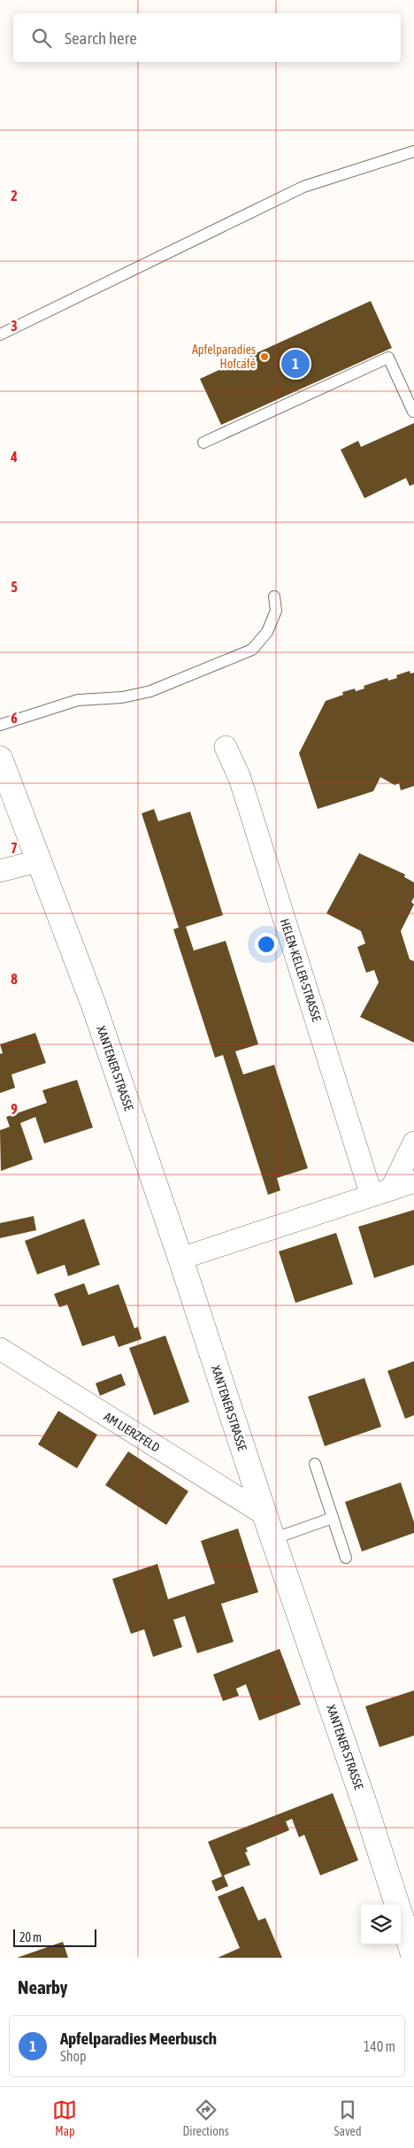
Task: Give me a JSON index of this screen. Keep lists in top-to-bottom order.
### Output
{
  "streets": {
    "main road": ["XANTENER STRASSE"],
    "street": ["HELEN-KELLER-STRASSE", "AM LIERZFELD"]
  },
  "crossings": [
    ["XANTENER STRASSE", "AM LIERZFELD"]
  ],
  "places": ["Apfelparadies Hofcafé"],
  "scale_bar": "20 m",
  "page": {
    "search": "Search here",
    "pins": "1",
    "scale": "20 m",
    "heading": "Nearby",
    "list": [
      {
        "mark": "1",
        "name": "Apfelparadies Meerbusch",
        "note": "Shop",
        "value": "140 m"
      }
    ],
    "nav": ["Map", "Directions", "Saved"]
  },
  "grid": {
    "rows": [
      "2",
      "3",
      "4",
      "5",
      "6",
      "7",
      "8",
      "9"
    ]
  }
}
